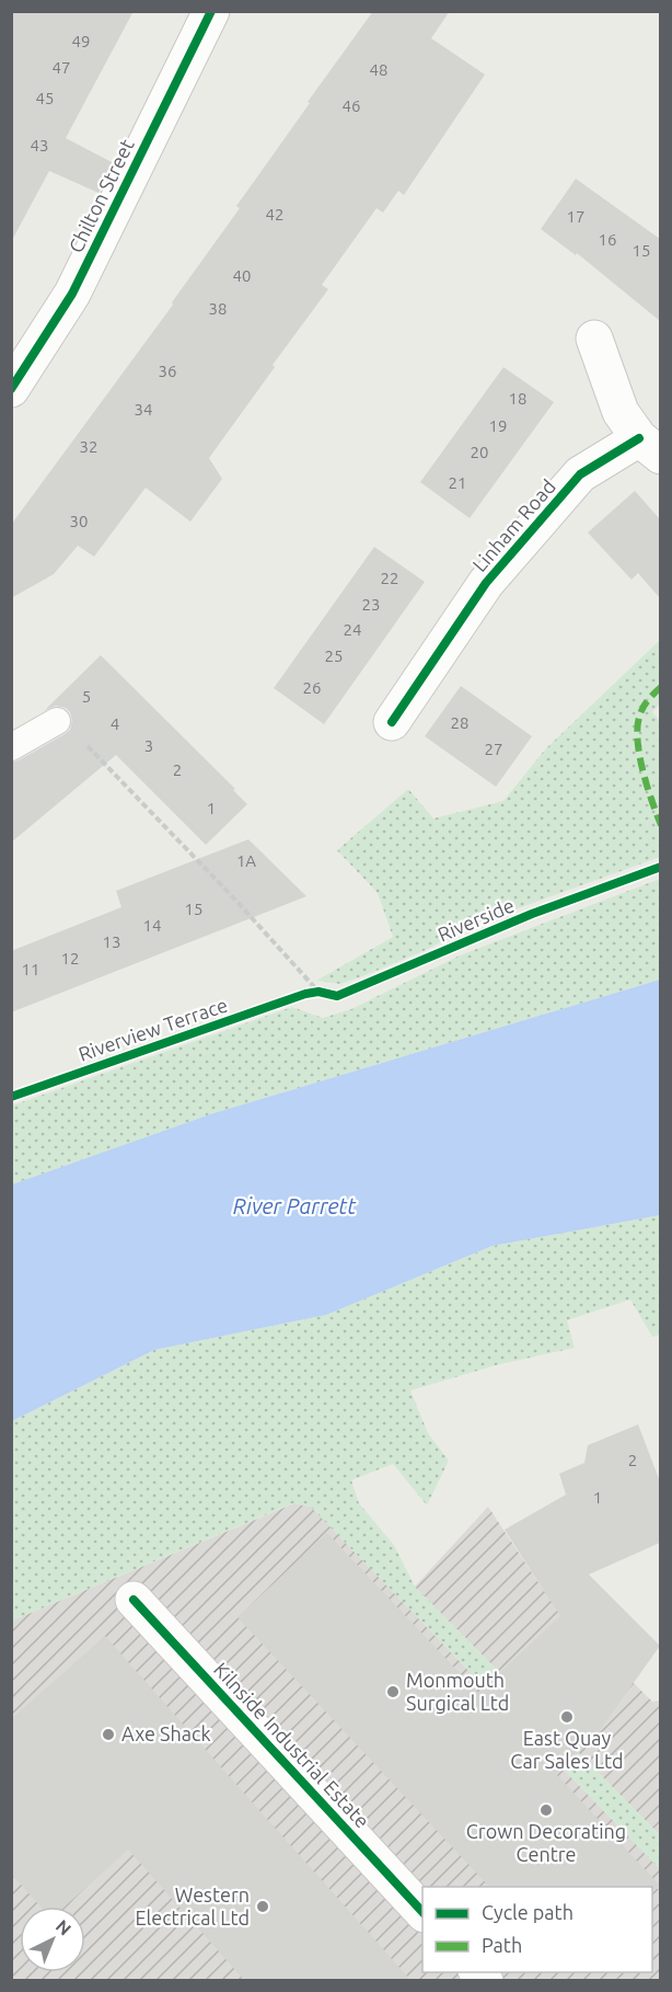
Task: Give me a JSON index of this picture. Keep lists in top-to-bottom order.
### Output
{
  "streets": {
    "street": ["Chilton Street", "Linham Road", "Kilnside Industrial Estate"],
    "cycle path": ["Riverside"]
  },
  "water": ["River Parrett"],
  "places": [
    "Monmouth Surgical Ltd",
    "East Quay Car Sales Ltd",
    "Axe Shack",
    "Crown Decorating Centre",
    "Western Electrical Ltd"
  ],
  "house_numbers": [
    "49",
    "47",
    "48",
    "45",
    "46",
    "43",
    "42",
    "17",
    "16",
    "15",
    "40",
    "38",
    "36",
    "18",
    "34",
    "19",
    "32",
    "20",
    "21",
    "30",
    "22",
    "23",
    "24",
    "25",
    "26",
    "5",
    "28",
    "4",
    "3",
    "27",
    "2",
    "1",
    "1A",
    "15",
    "14",
    "13",
    "12",
    "11",
    "2",
    "1"
  ],
  "legend": ["Cycle path", "Path"],
  "north": "top right"
}
